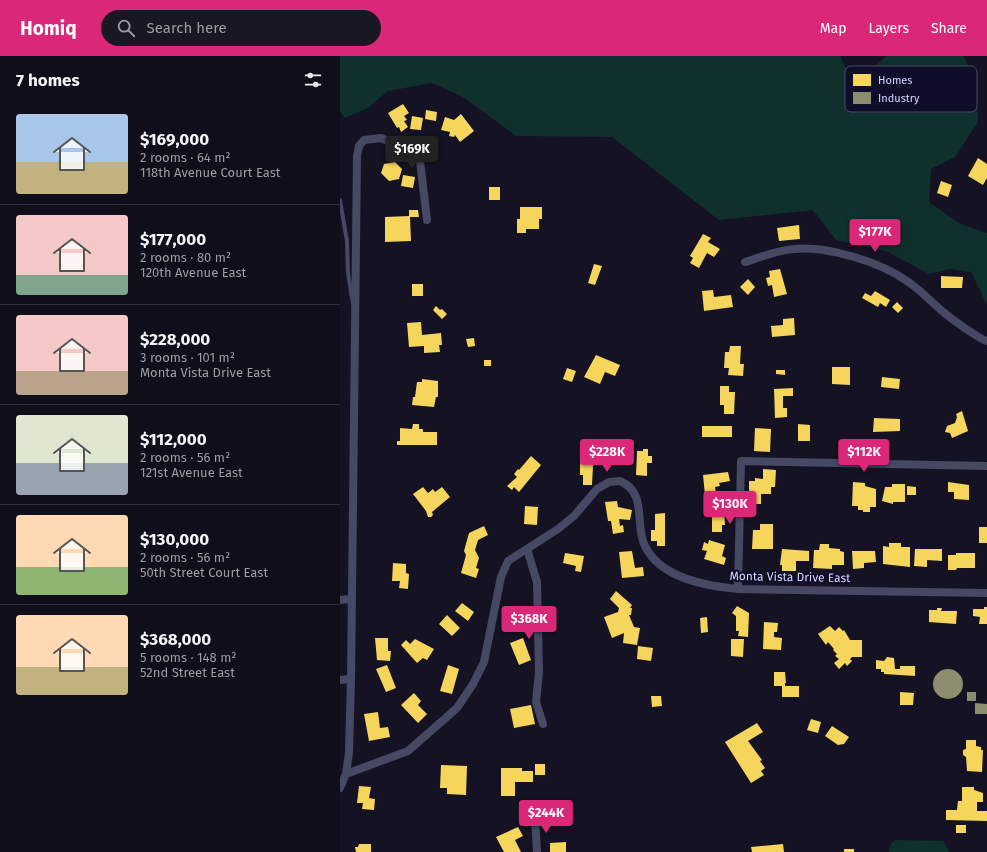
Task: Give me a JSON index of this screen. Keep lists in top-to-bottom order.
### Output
{
  "streets": {
    "street": ["Monta Vista Drive East"]
  },
  "legend": ["Homes", "Industry"],
  "page": {
    "header": "Homiq",
    "search": "Search here",
    "nav": ["Map", "Layers", "Share"],
    "heading": "7 homes",
    "list": [
      {
        "name": "$169,000",
        "note": "2 rooms · 64 m² · 118th Avenue Court East"
      },
      {
        "name": "$177,000",
        "note": "2 rooms · 80 m² · 120th Avenue East"
      },
      {
        "name": "$228,000",
        "note": "3 rooms · 101 m² · Monta Vista Drive East"
      },
      {
        "name": "$112,000",
        "note": "2 rooms · 56 m² · 121st Avenue East"
      },
      {
        "name": "$130,000",
        "note": "2 rooms · 56 m² · 50th Street Court East"
      },
      {
        "name": "$368,000",
        "note": "5 rooms · 148 m² · 52nd Street East"
      }
    ],
    "price": [
      "$169K",
      "$177K",
      "$228K",
      "$112K",
      "$130K",
      "$368K",
      "$244K"
    ]
  }
}
